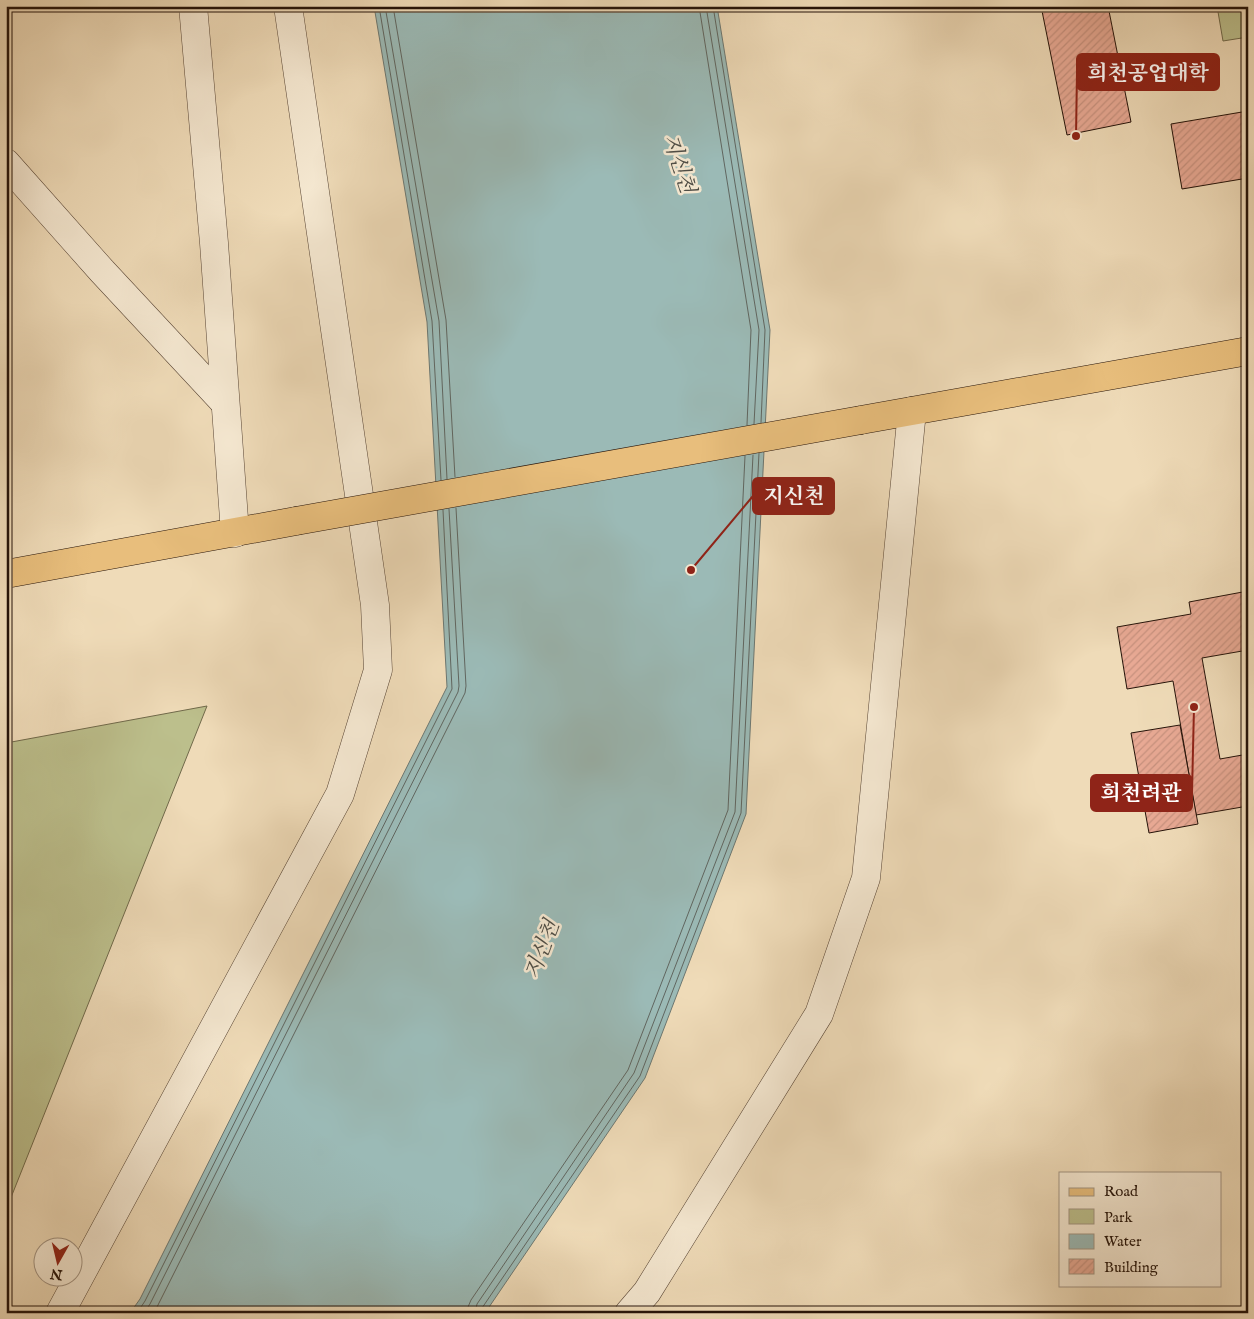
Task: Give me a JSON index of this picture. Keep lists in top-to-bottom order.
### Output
{
  "water": ["지신천"],
  "places": ["희천공업대학", "지신천", "희천려관"],
  "legend": [
    "Road",
    "Park",
    "Water",
    "Building"
  ],
  "north": "bottom"
}
